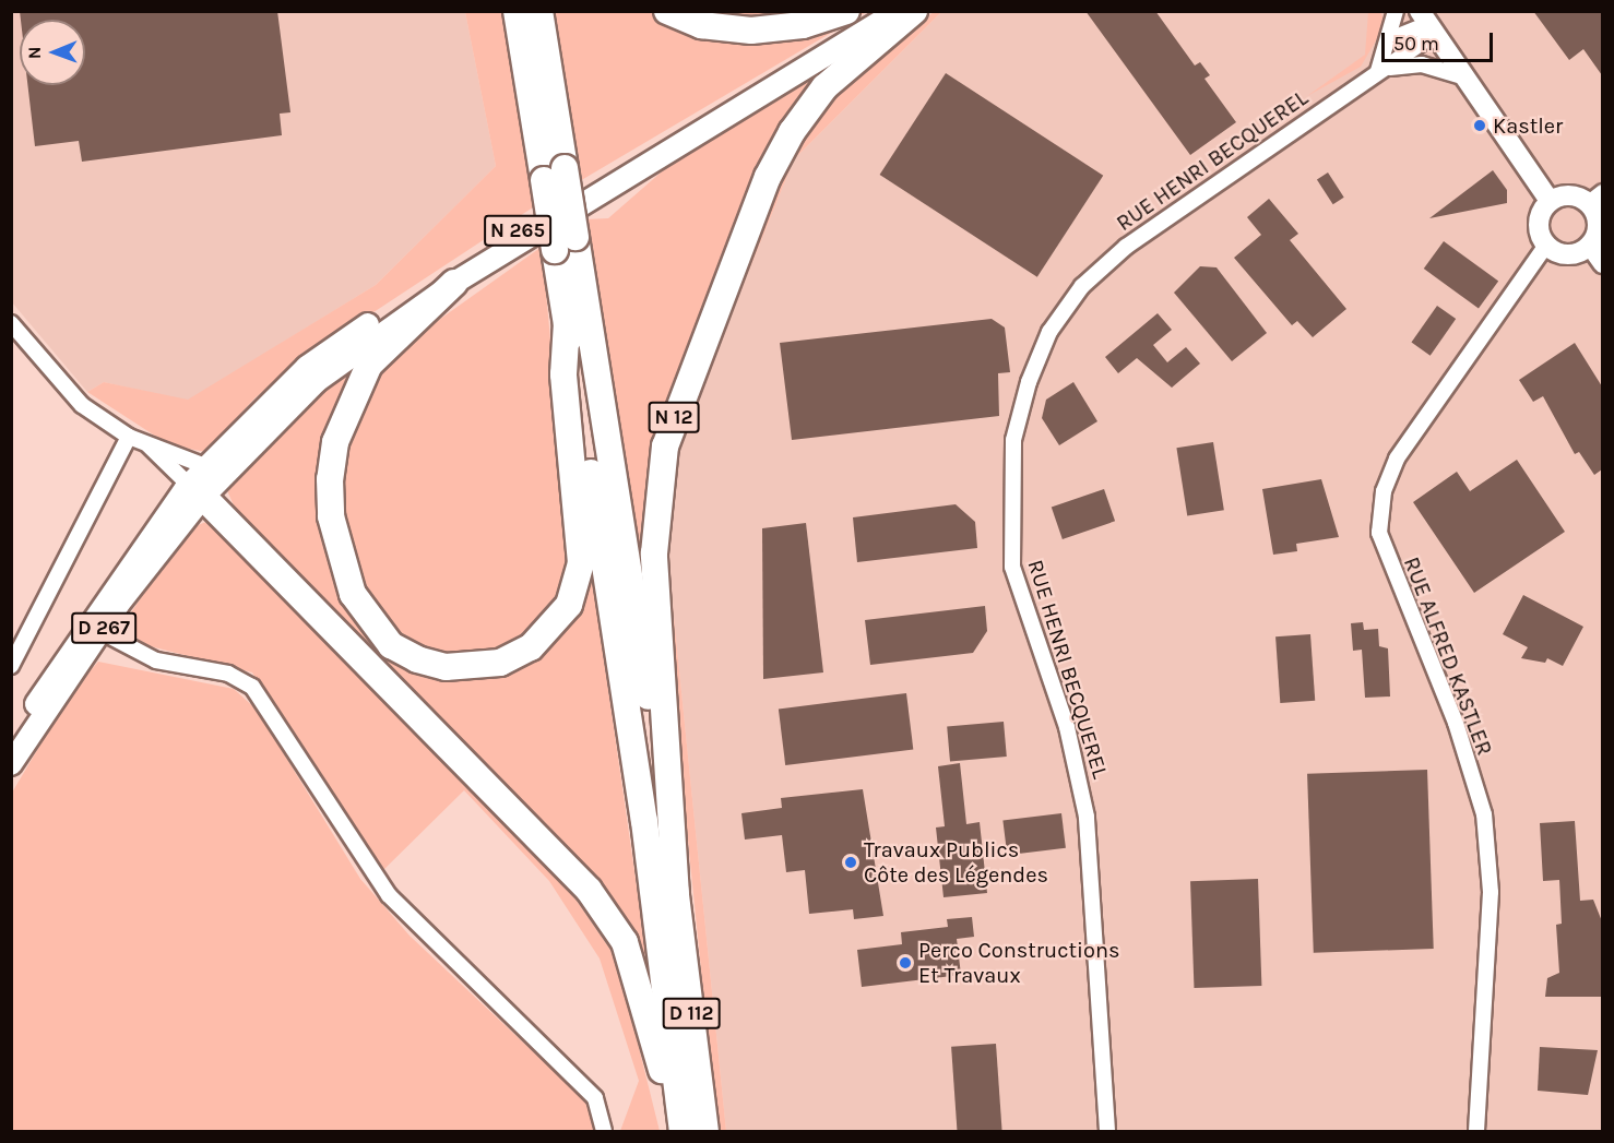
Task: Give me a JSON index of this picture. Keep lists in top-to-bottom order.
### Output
{
  "streets": {
    "highway": ["N 12", "D 112"],
    "main road": ["N 265", "D 267"],
    "street": ["RUE HENRI BECQUEREL", "RUE ALFRED KASTLER"]
  },
  "crossings": [
    ["N 265", "D 267"],
    ["N 12", "D 112"]
  ],
  "places": ["Kastler", "Travaux Publics Côte des Légendes", "Perco Constructions Et Travaux"],
  "scale_bar": "50 m",
  "north": "left"
}
